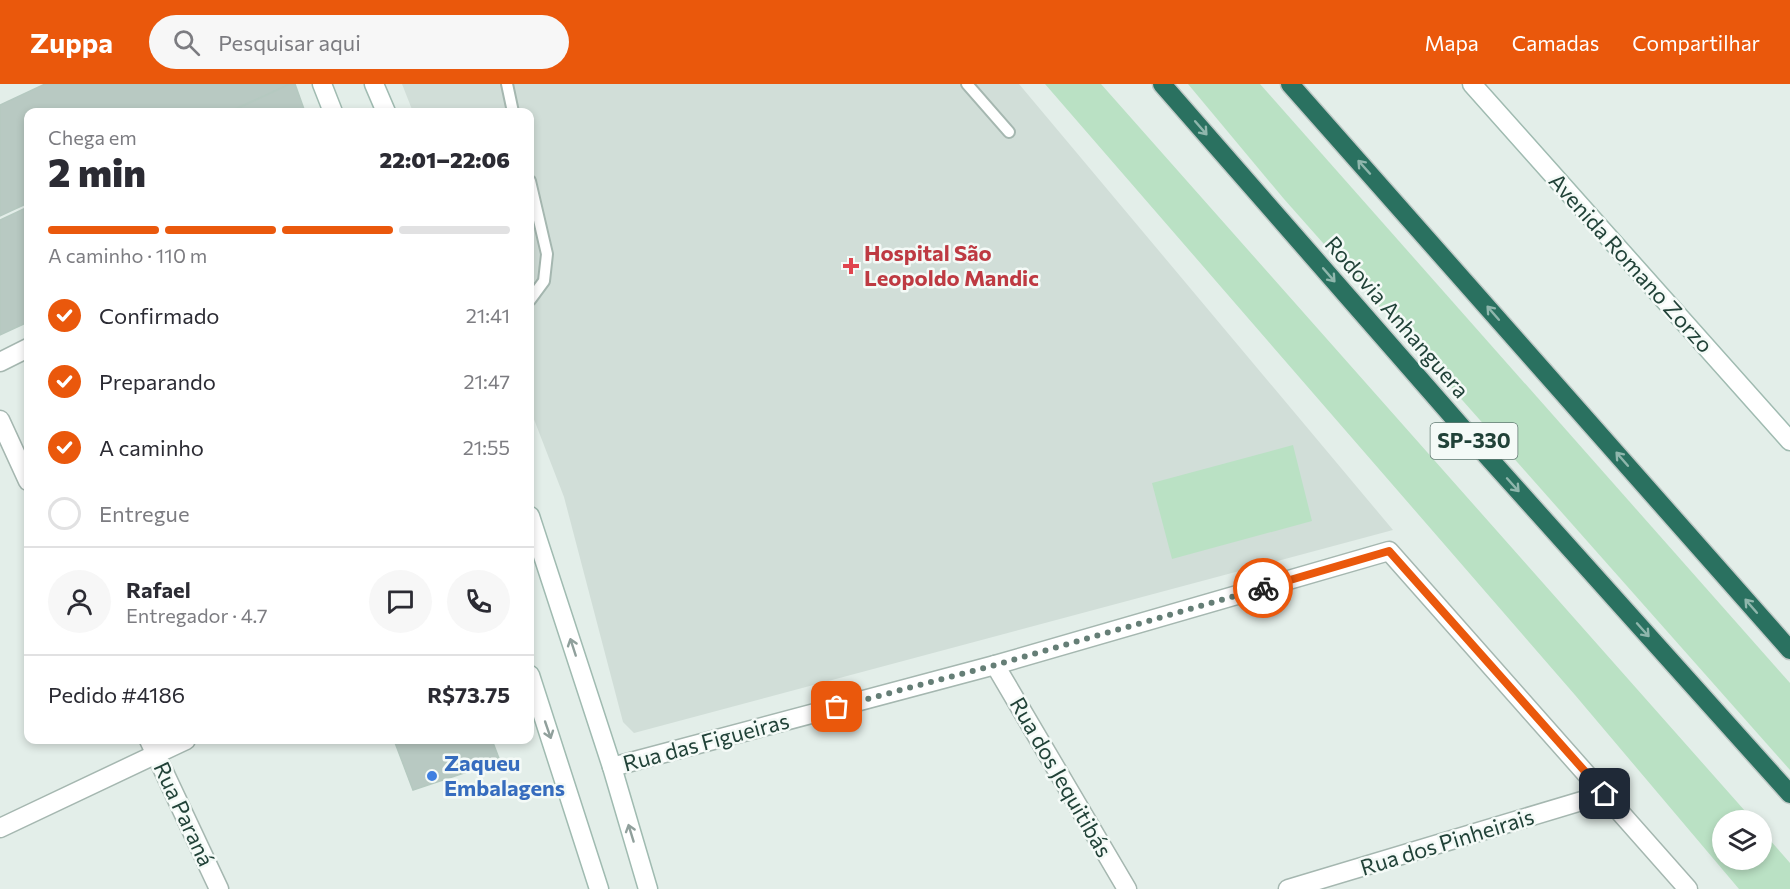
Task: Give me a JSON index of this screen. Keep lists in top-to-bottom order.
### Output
{
  "streets": {
    "highway": ["Rodovia Anhanguera", "SP-330"],
    "street": [
      "Avenida Romano Zorzo",
      "Rua das Figueiras",
      "Rua dos Jequitibás",
      "Rua Paraná",
      "Rua dos Pinheirais"
    ]
  },
  "crossings": [
    ["Rua das Figueiras", "Rua dos Jequitibás"],
    ["Rua das Figueiras", "Rua dos Pinheirais"]
  ],
  "places": {
    "health": ["Hospital São Leopoldo Mandic"],
    "other": ["Zaqueu Embalagens"]
  },
  "page": {
    "header": "Zuppa",
    "search": "Pesquisar aqui",
    "nav": ["Mapa", "Camadas", "Compartilhar"],
    "heading": ["2 min", "Chega em", "22:01–22:06"],
    "panel": [
      "Rafael",
      "Entregador · 4.7",
      "Pedido #4186",
      "R$73.75"
    ],
    "bar": "A caminho · 110 m",
    "list": [
      ["Confirmado", "21:41"],
      ["Preparando", "21:47"],
      ["A caminho", "21:55"],
      "Entregue"
    ]
  }
}
